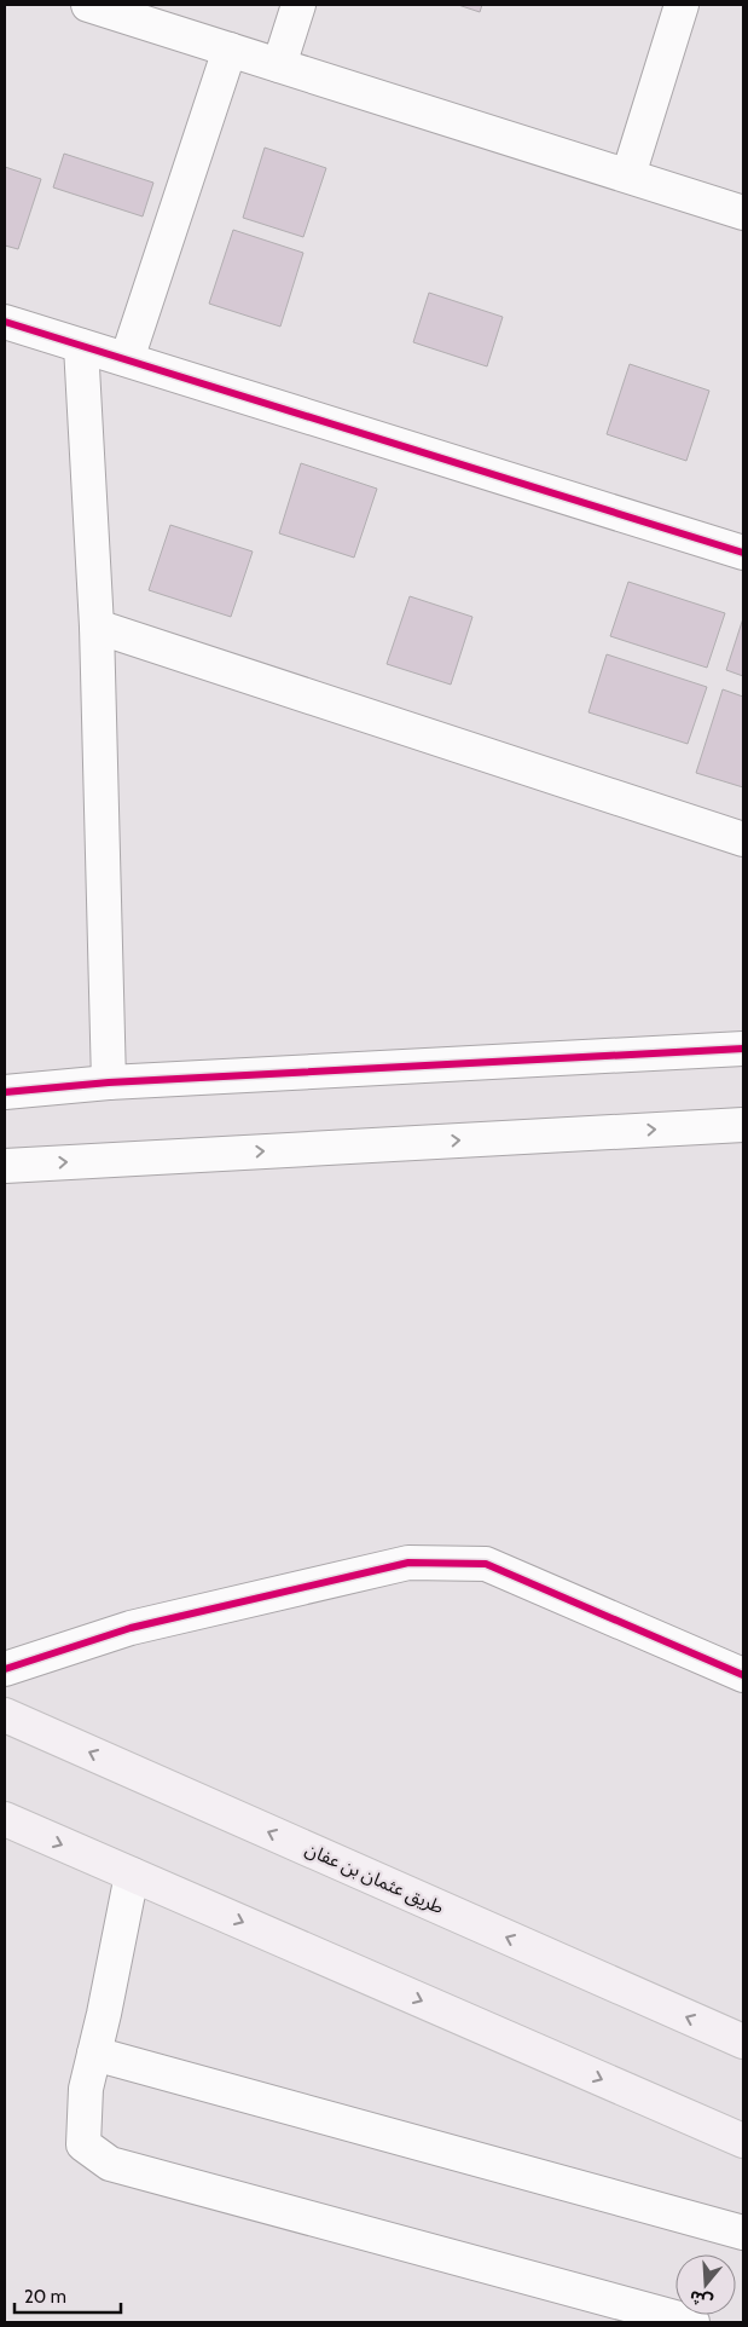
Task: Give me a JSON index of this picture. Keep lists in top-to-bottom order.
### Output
{
  "streets": {
    "main road": ["طريق عثمان بن عفان"]
  },
  "scale_bar": "20 m",
  "north": "bottom"
}
